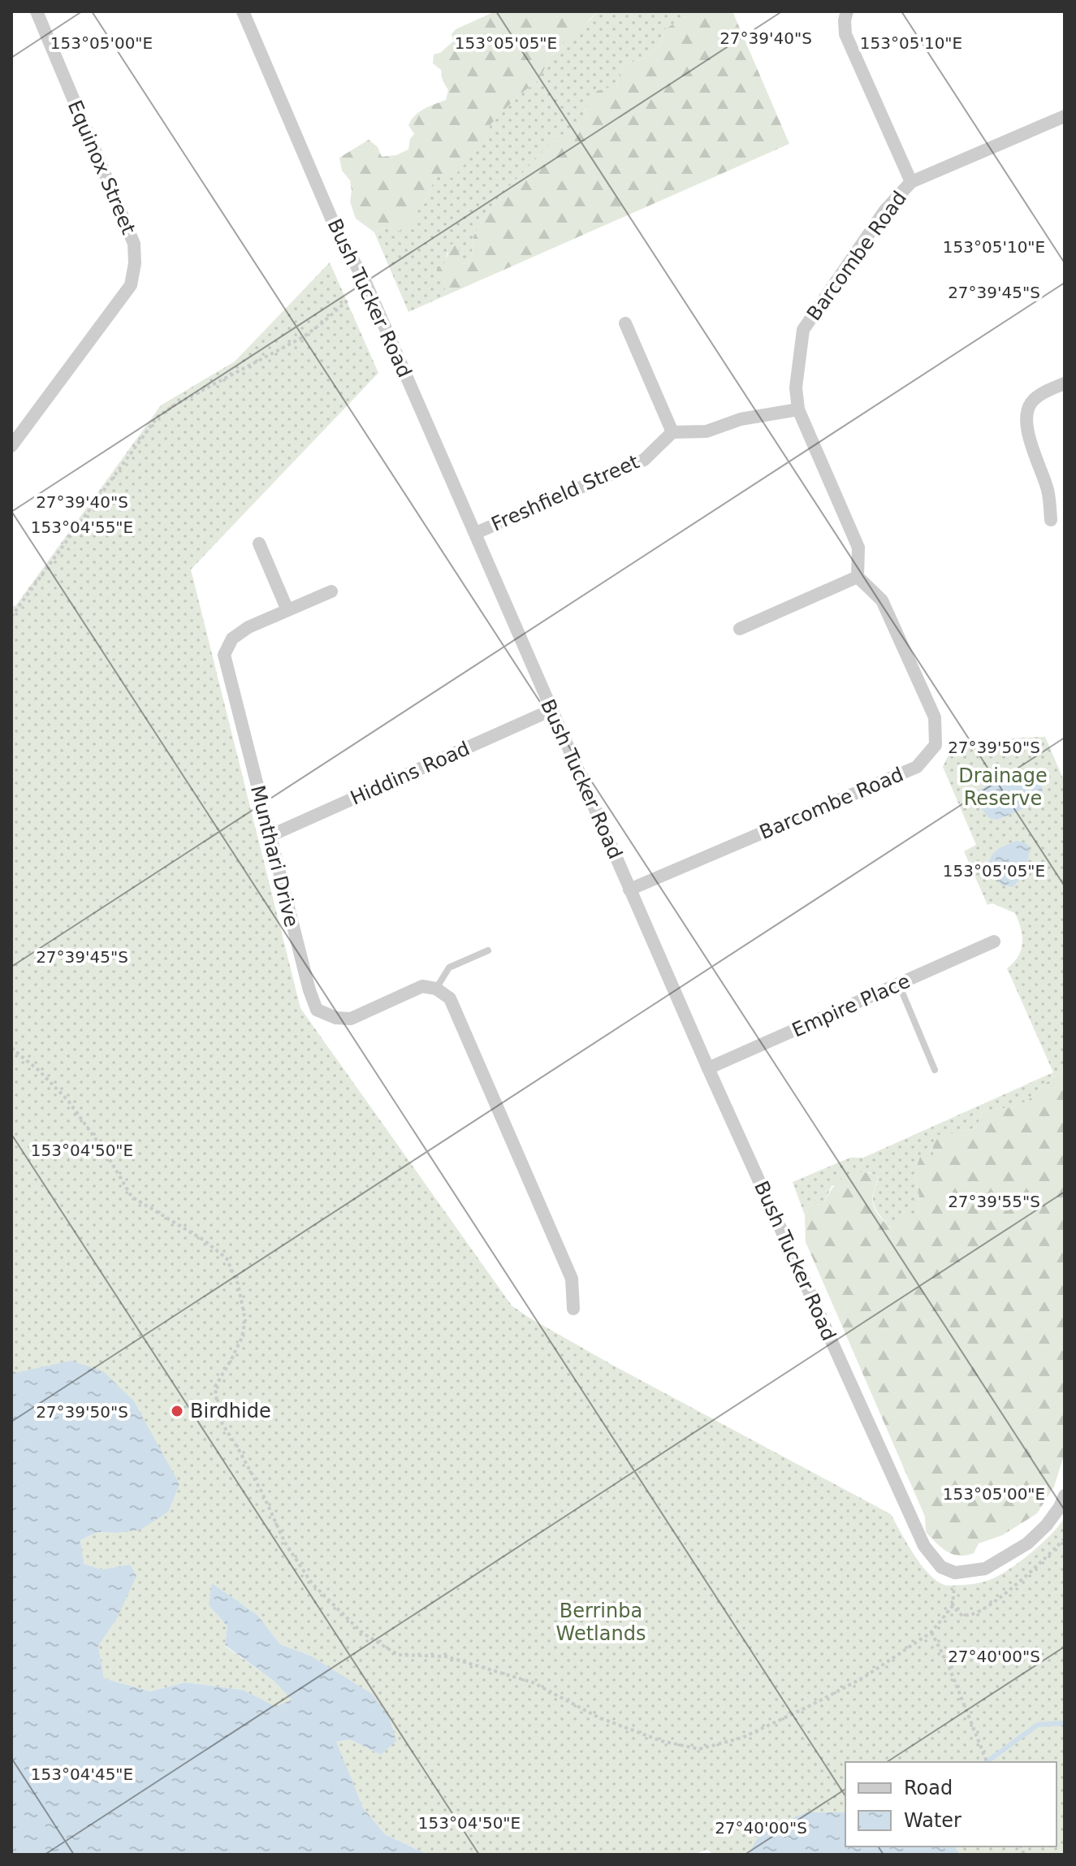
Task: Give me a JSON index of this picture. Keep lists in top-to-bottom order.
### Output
{
  "streets": {
    "street": [
      "Equinox Street",
      "Barcombe Road",
      "Bush Tucker Road",
      "Freshfield Street",
      "Hiddins Road",
      "Munthari Drive",
      "Empire Place"
    ]
  },
  "crossings": [
    ["Barcombe Road", "Bush Tucker Road"],
    ["Bush Tucker Road", "Freshfield Street"],
    ["Bush Tucker Road", "Hiddins Road"],
    ["Bush Tucker Road", "Empire Place"],
    ["Hiddins Road", "Munthari Drive"]
  ],
  "parks": ["Drainage Reserve", "Berrinba Wetlands"],
  "places": ["Birdhide"],
  "legend": ["Road", "Water"],
  "coordinates": [
    "27°39'40\"S",
    "153°05'00\"E",
    "153°05'05\"E",
    "153°05'10\"E",
    "27°39'45\"S",
    "153°04'55\"E",
    "27°39'50\"S",
    "153°04'50\"E",
    "27°39'55\"S",
    "27°40'00\"S",
    "153°04'45\"E"
  ]
}
